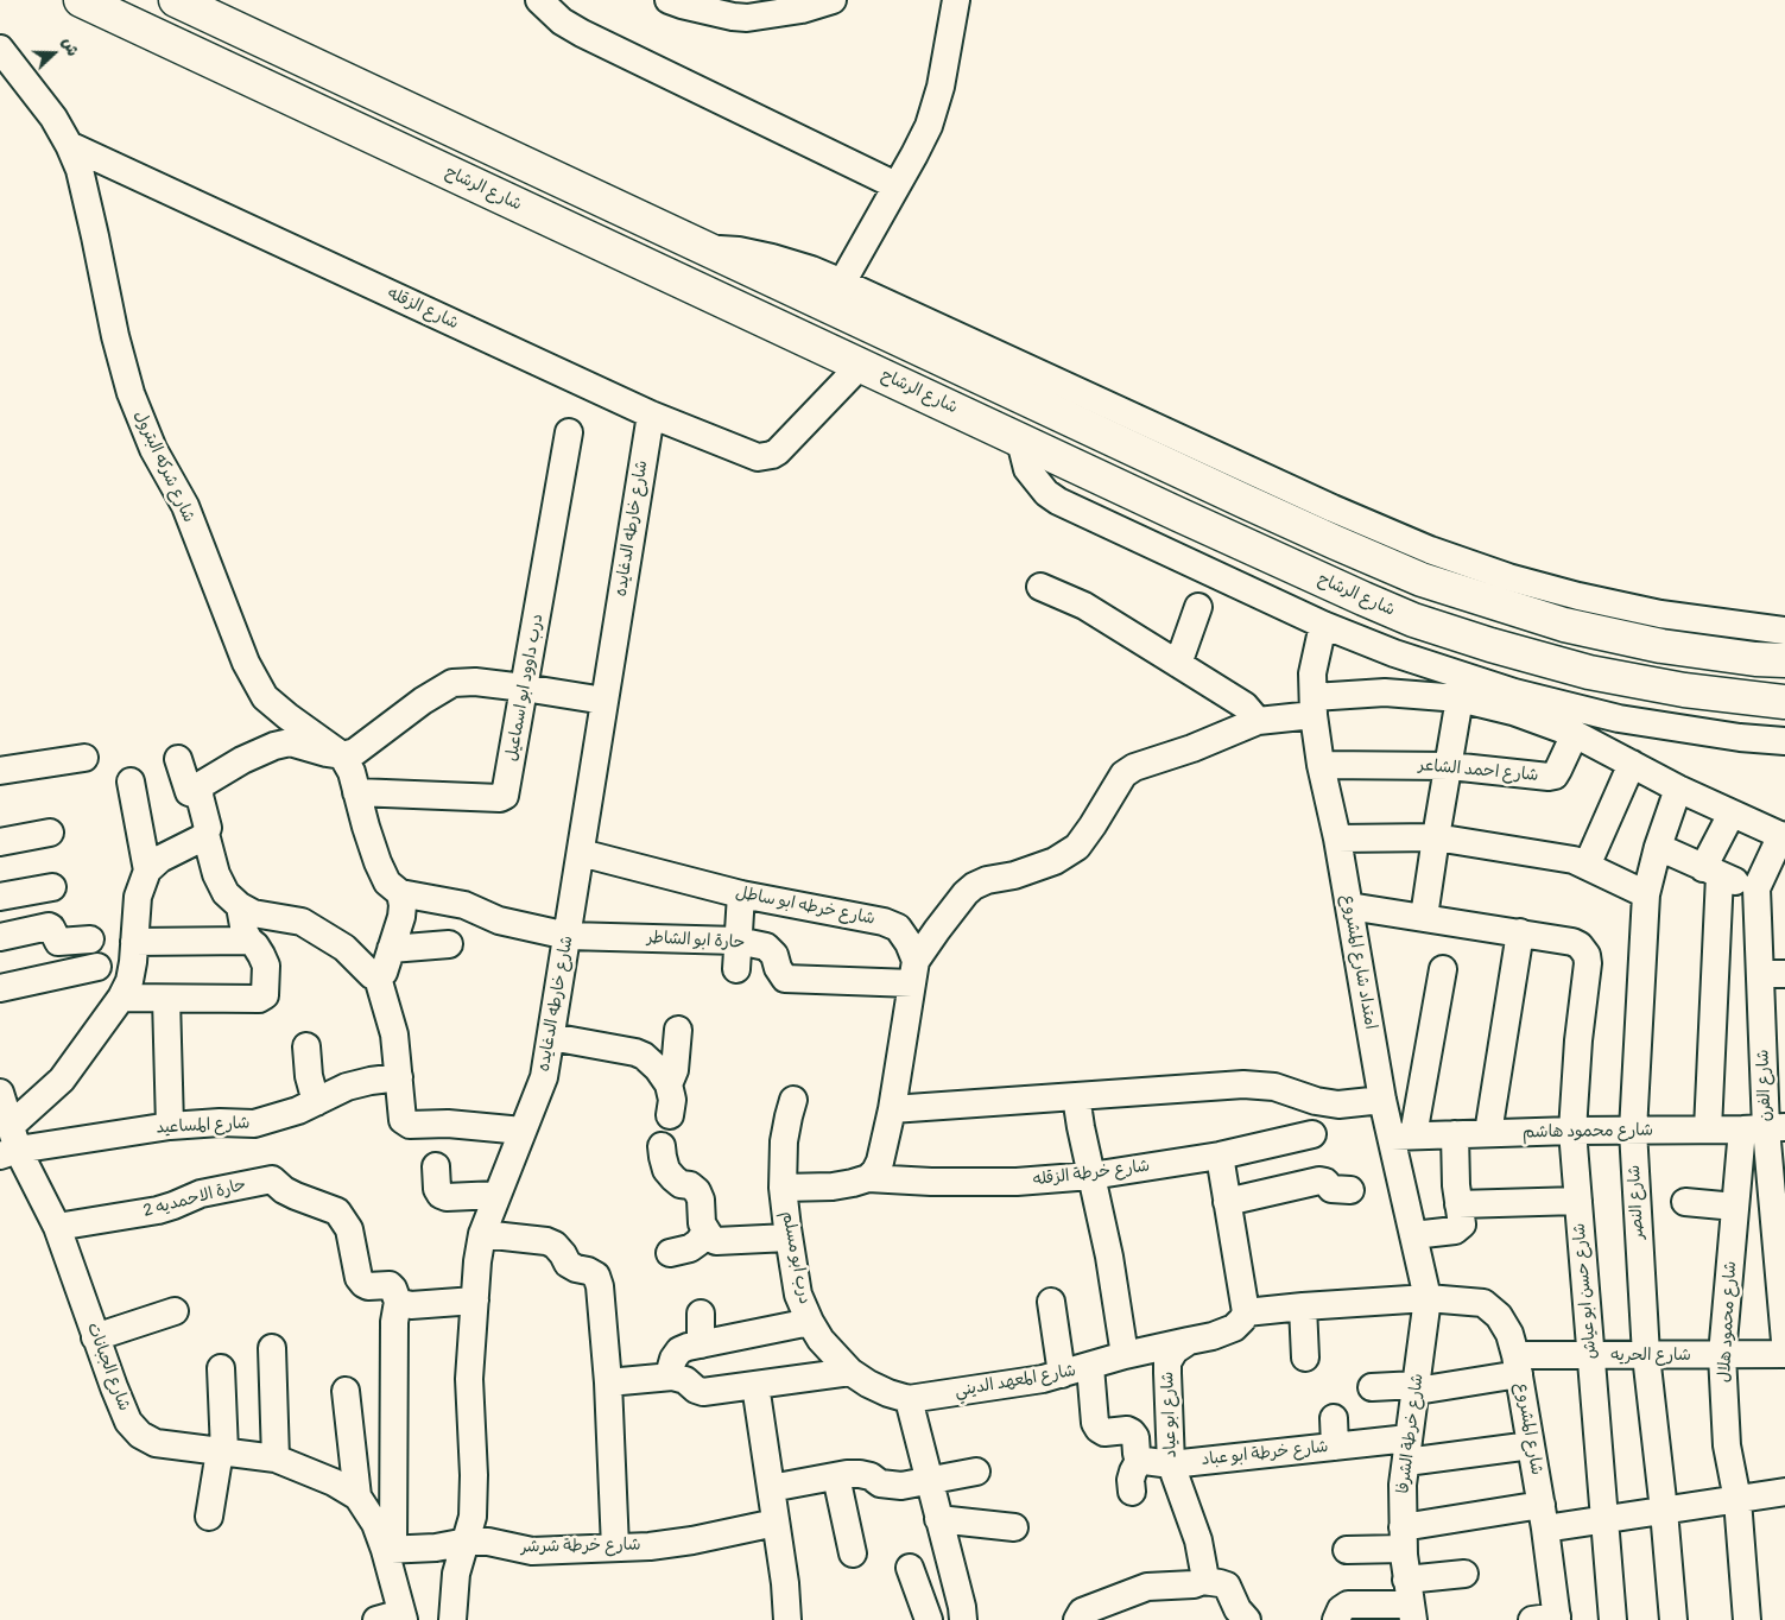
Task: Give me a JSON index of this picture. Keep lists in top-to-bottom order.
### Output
{
  "streets": {
    "main road": ["شارع الرشاح"],
    "street": [
      "شارع الزقله",
      "شارع شركه البترول",
      "شارع خارطه الدغايده",
      "درب داوود ابو اسماعيل",
      "شارع احمد الشاعر",
      "شارع خرطه ابو ساطل",
      "حارة ابو الشاطر",
      "امتداد شارع المشروع",
      "شارع الفرن",
      "شارع المساعيد",
      "شارع محمود هاشم",
      "شارع خرطة الزقله",
      "حارة الاحمديه 2",
      "شارع النصر",
      "درب ابو مسلم",
      "شارع حسن ابو عياش",
      "شارع محمود هلال",
      "شارع الحريه",
      "شارع الجبانات",
      "شارع المعهد الديني",
      "شارع ابو عياد",
      "شارع المشروع",
      "شارع خرطة الشرفا",
      "شارع خرطة ابو عباد",
      "شارع خرطة شرشر"
    ]
  },
  "crossings": [
    ["شارع الرشاح", "شارع الزقله"],
    ["شارع الزقله", "شارع شركه البترول"],
    ["شارع الزقله", "شارع خارطه الدغايده"],
    ["شارع خارطه الدغايده", "شارع خرطه ابو ساطل"],
    ["شارع خارطه الدغايده", "حارة ابو الشاطر"],
    ["شارع خارطه الدغايده", "شارع خرطة شرشر"],
    ["شارع احمد الشاعر", "امتداد شارع المشروع"],
    ["شارع خرطه ابو ساطل", "حارة ابو الشاطر"],
    ["امتداد شارع المشروع", "شارع محمود هاشم"],
    ["امتداد شارع المشروع", "شارع المشروع"],
    ["امتداد شارع المشروع", "شارع خرطة الشرفا"],
    ["شارع الفرن", "شارع محمود هاشم"],
    ["شارع الفرن", "شارع محمود هلال"],
    ["شارع المساعيد", "شارع الجبانات"],
    ["شارع محمود هاشم", "شارع النصر"],
    ["شارع محمود هاشم", "شارع حسن ابو عياش"],
    ["شارع محمود هاشم", "شارع محمود هلال"],
    ["حارة الاحمديه 2", "شارع الجبانات"],
    ["شارع النصر", "شارع الحريه"],
    ["درب ابو مسلم", "شارع المعهد الديني"],
    ["شارع حسن ابو عياش", "شارع الحريه"],
    ["شارع محمود هلال", "شارع الحريه"],
    ["شارع الحريه", "شارع المشروع"],
    ["شارع الحريه", "شارع خرطة الشرفا"],
    ["شارع الجبانات", "شارع خرطة شرشر"],
    ["شارع المعهد الديني", "شارع ابو عياد"],
    ["شارع ابو عياد", "شارع خرطة ابو عباد"],
    ["شارع المشروع", "شارع خرطة الشرفا"],
    ["شارع المشروع", "شارع خرطة ابو عباد"],
    ["شارع خرطة الشرفا", "شارع خرطة ابو عباد"]
  ],
  "north": "right"
}
